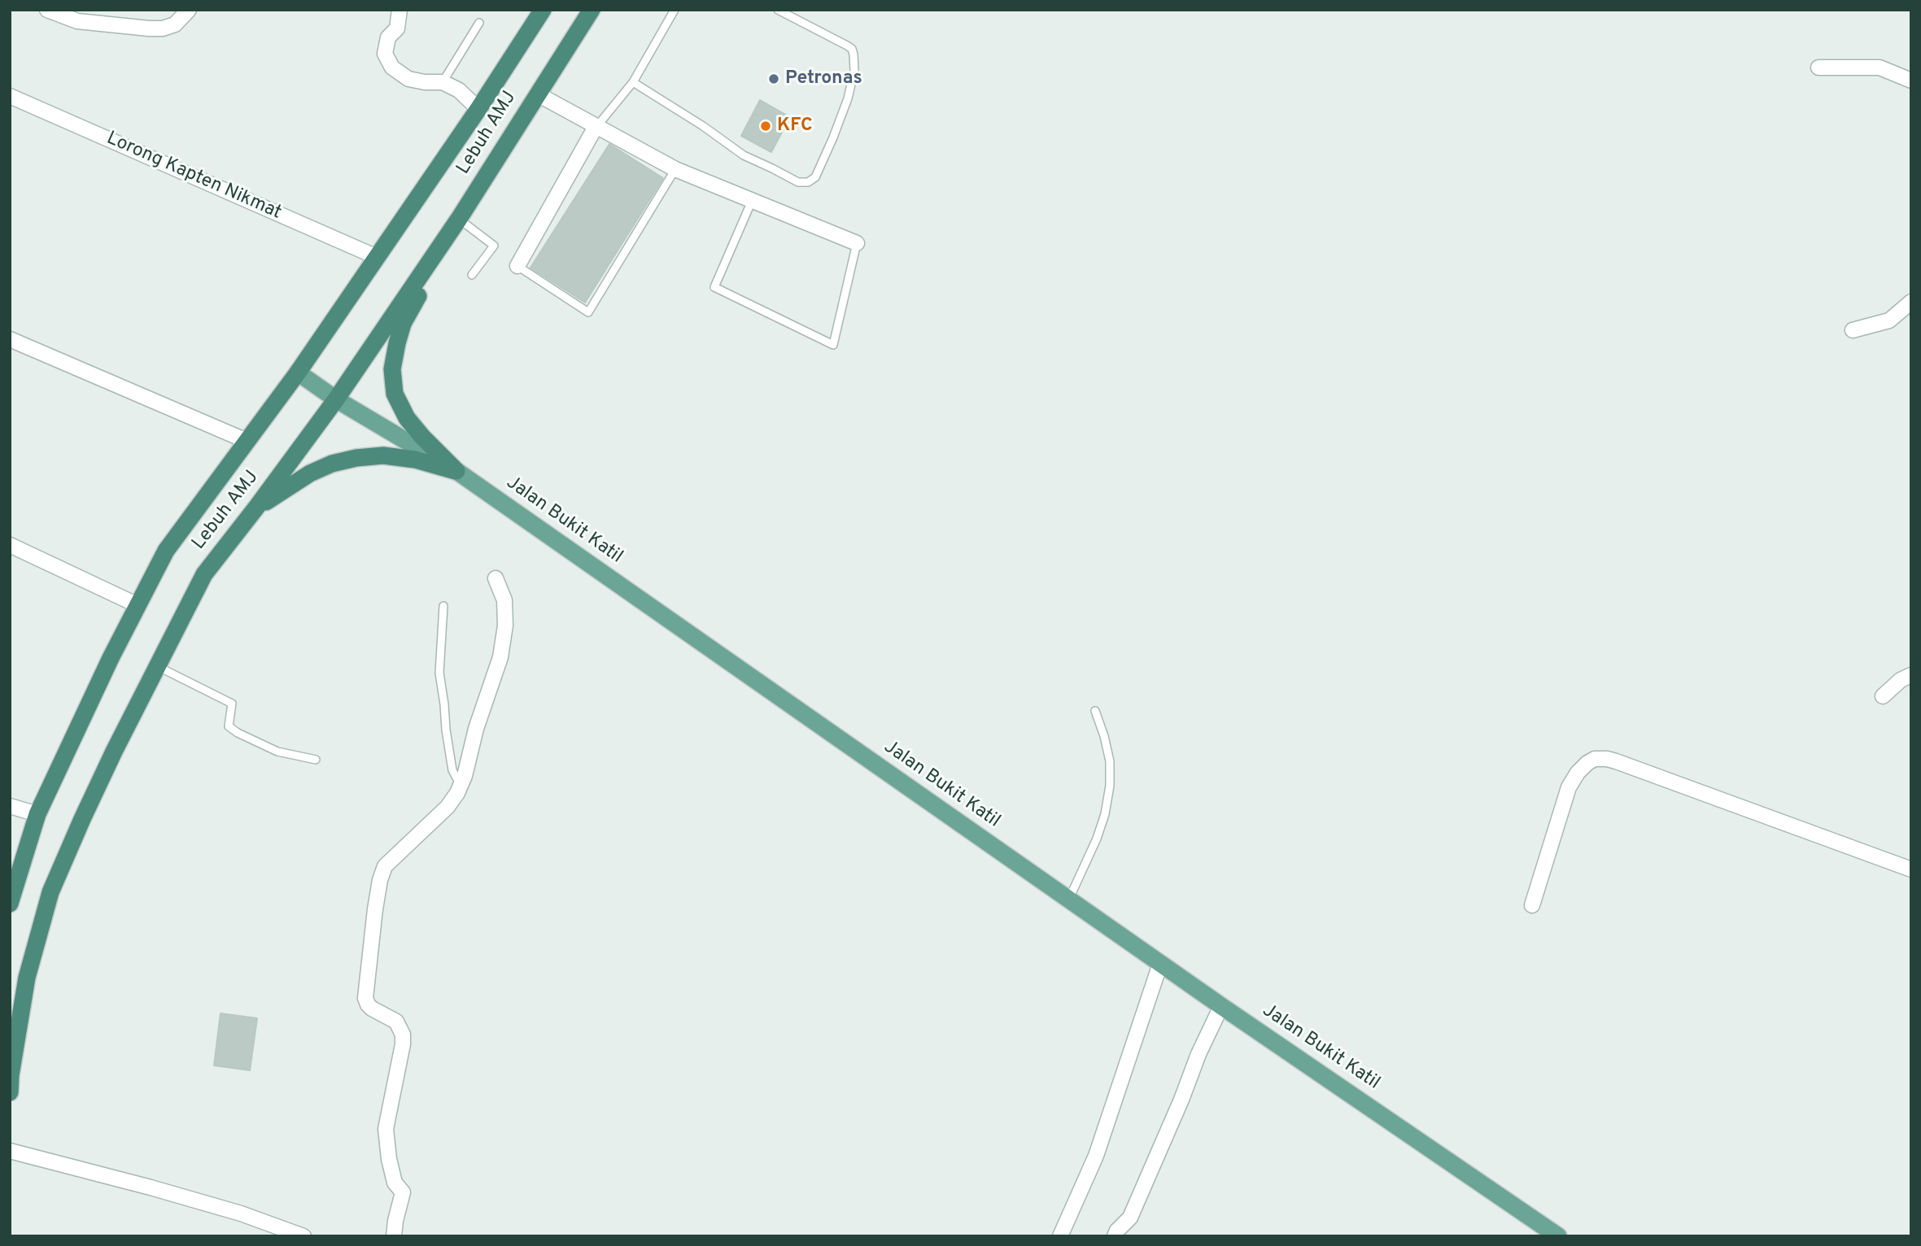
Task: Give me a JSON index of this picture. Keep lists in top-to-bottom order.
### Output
{
  "streets": {
    "highway": ["Lebuh AMJ"],
    "main road": ["Jalan Bukit Katil"],
    "street": ["Lorong Kapten Nikmat"]
  },
  "crossings": [
    ["Lebuh AMJ", "Lorong Kapten Nikmat"],
    ["Lebuh AMJ", "Jalan Bukit Katil"]
  ],
  "places": ["Petronas", "KFC"]
}
